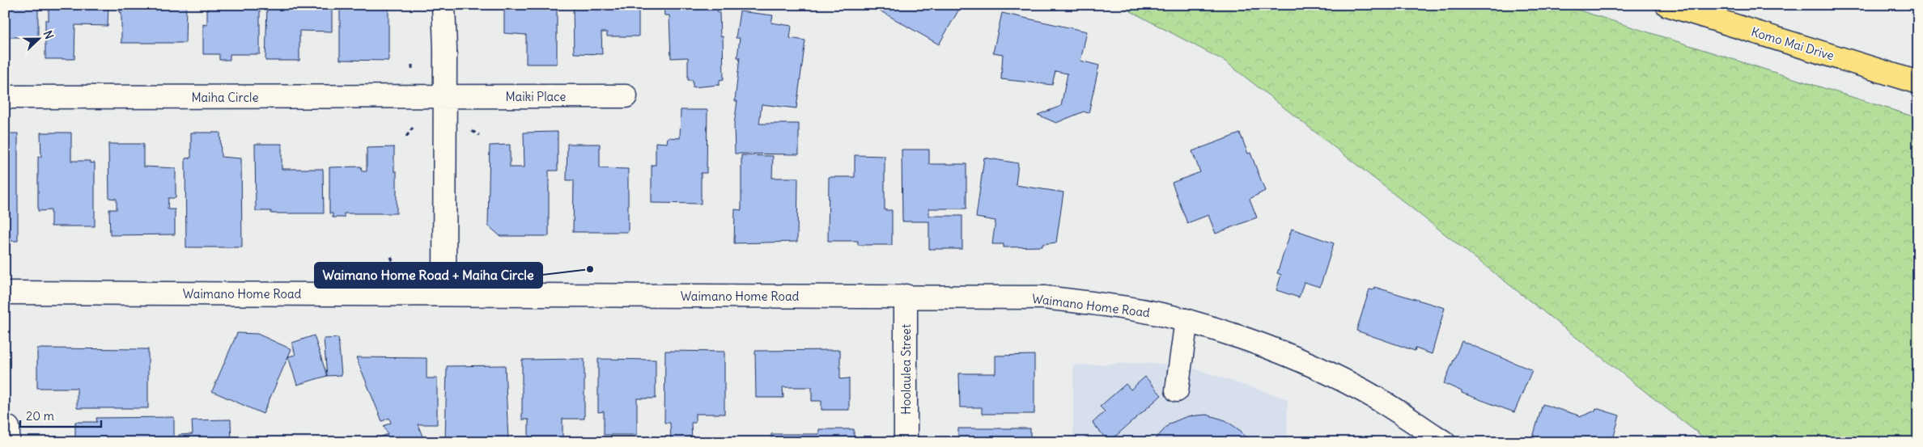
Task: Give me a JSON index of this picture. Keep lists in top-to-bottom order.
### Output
{
  "streets": {
    "main road": ["Komo Mai Drive"],
    "street": [
      "Maiki Place",
      "Maiha Circle",
      "Waimano Home Road",
      "Hoolaulea Street"
    ]
  },
  "crossings": [
    ["Maiki Place", "Maiha Circle"],
    ["Waimano Home Road", "Hoolaulea Street"]
  ],
  "places": ["Waimano Home Road + Maiha Circle"],
  "scale_bar": "20 m",
  "north": "right"
}
